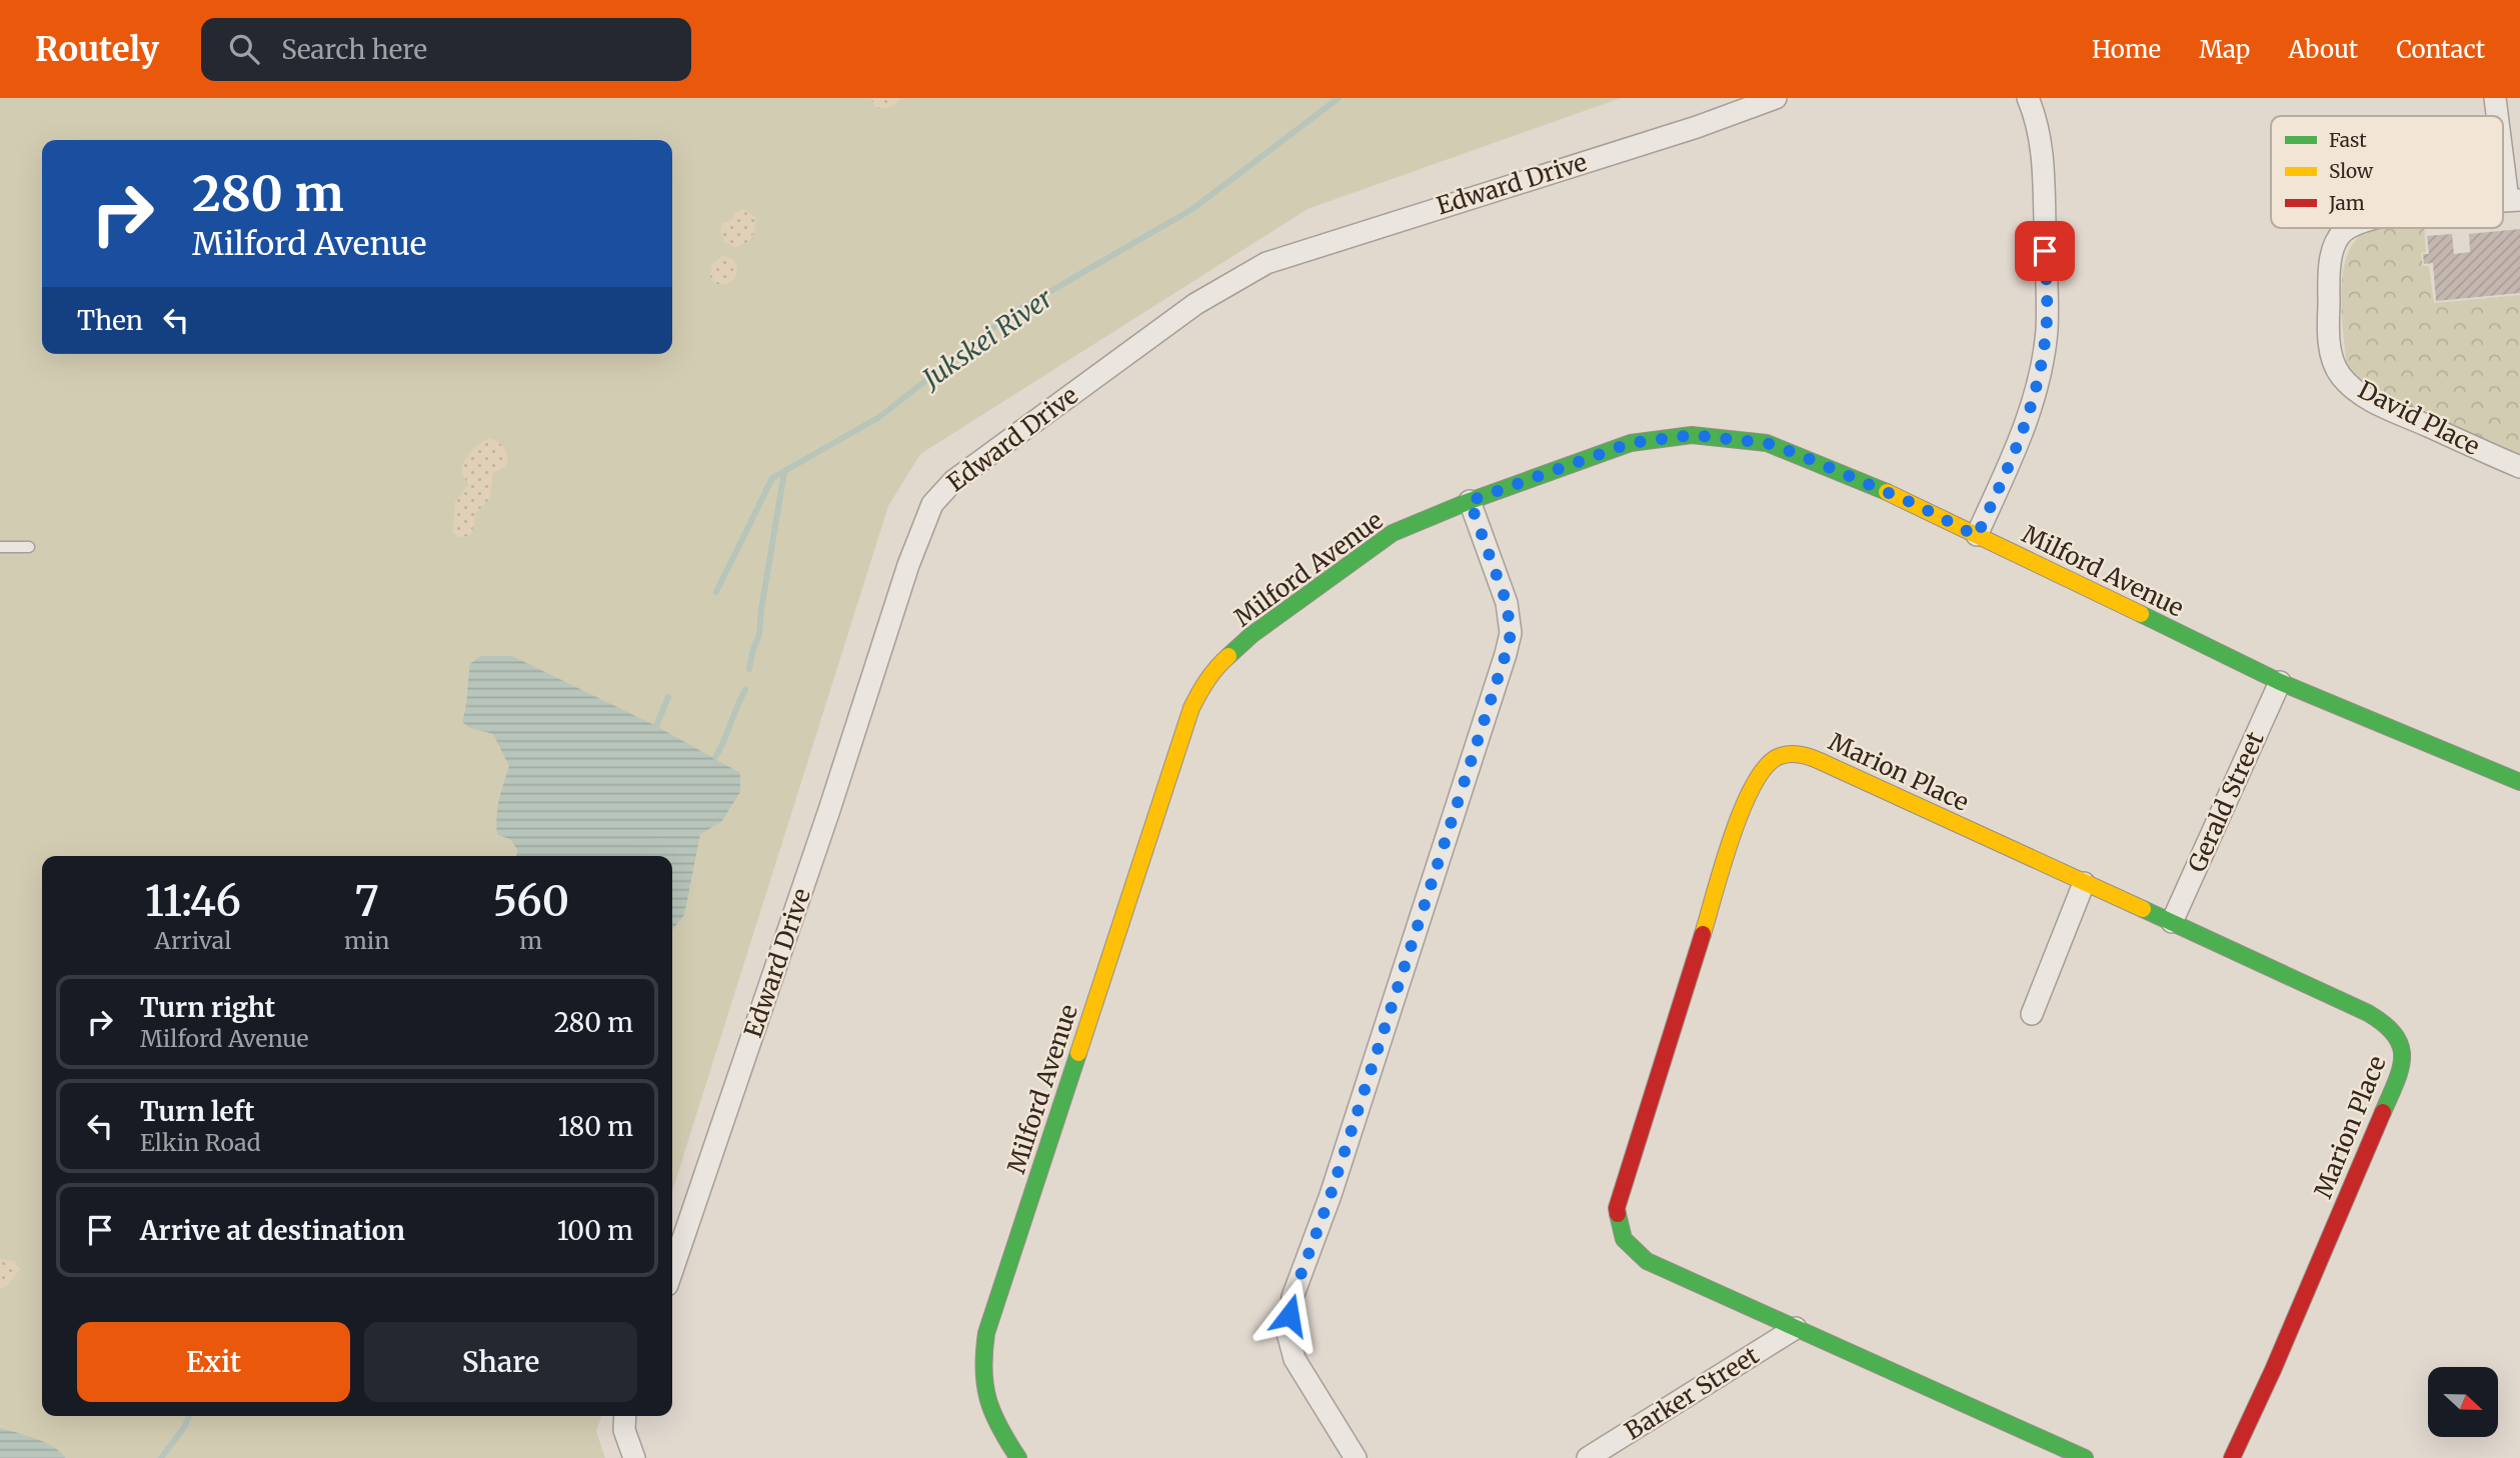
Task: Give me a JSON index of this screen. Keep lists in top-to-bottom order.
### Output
{
  "streets": {
    "street": [
      "Edward Drive",
      "David Place",
      "Milford Avenue",
      "Marion Place",
      "Gerald Street",
      "Barker Street"
    ]
  },
  "crossings": [
    ["Milford Avenue", "Gerald Street"],
    ["Marion Place", "Gerald Street"],
    ["Marion Place", "Barker Street"]
  ],
  "water": ["Jukskei River"],
  "legend": ["Fast", "Slow", "Jam"],
  "north": "right",
  "page": {
    "header": "Routely",
    "search": "Search here",
    "nav": [
      "Home",
      "Map",
      "About",
      "Contact"
    ],
    "turn": ["280 m", "Milford Avenue"],
    "then": "Then",
    "eta": [
      "11:46",
      "Arrival",
      "7",
      "min",
      "560",
      "m"
    ],
    "list": [
      {
        "name": "Turn right",
        "note": "Milford Avenue",
        "value": "280 m"
      },
      {
        "name": "Turn left",
        "note": "Elkin Road",
        "value": "180 m"
      },
      {
        "name": "Arrive at destination",
        "value": "100 m"
      }
    ],
    "buttons": ["Exit", "Share"]
  }
}
